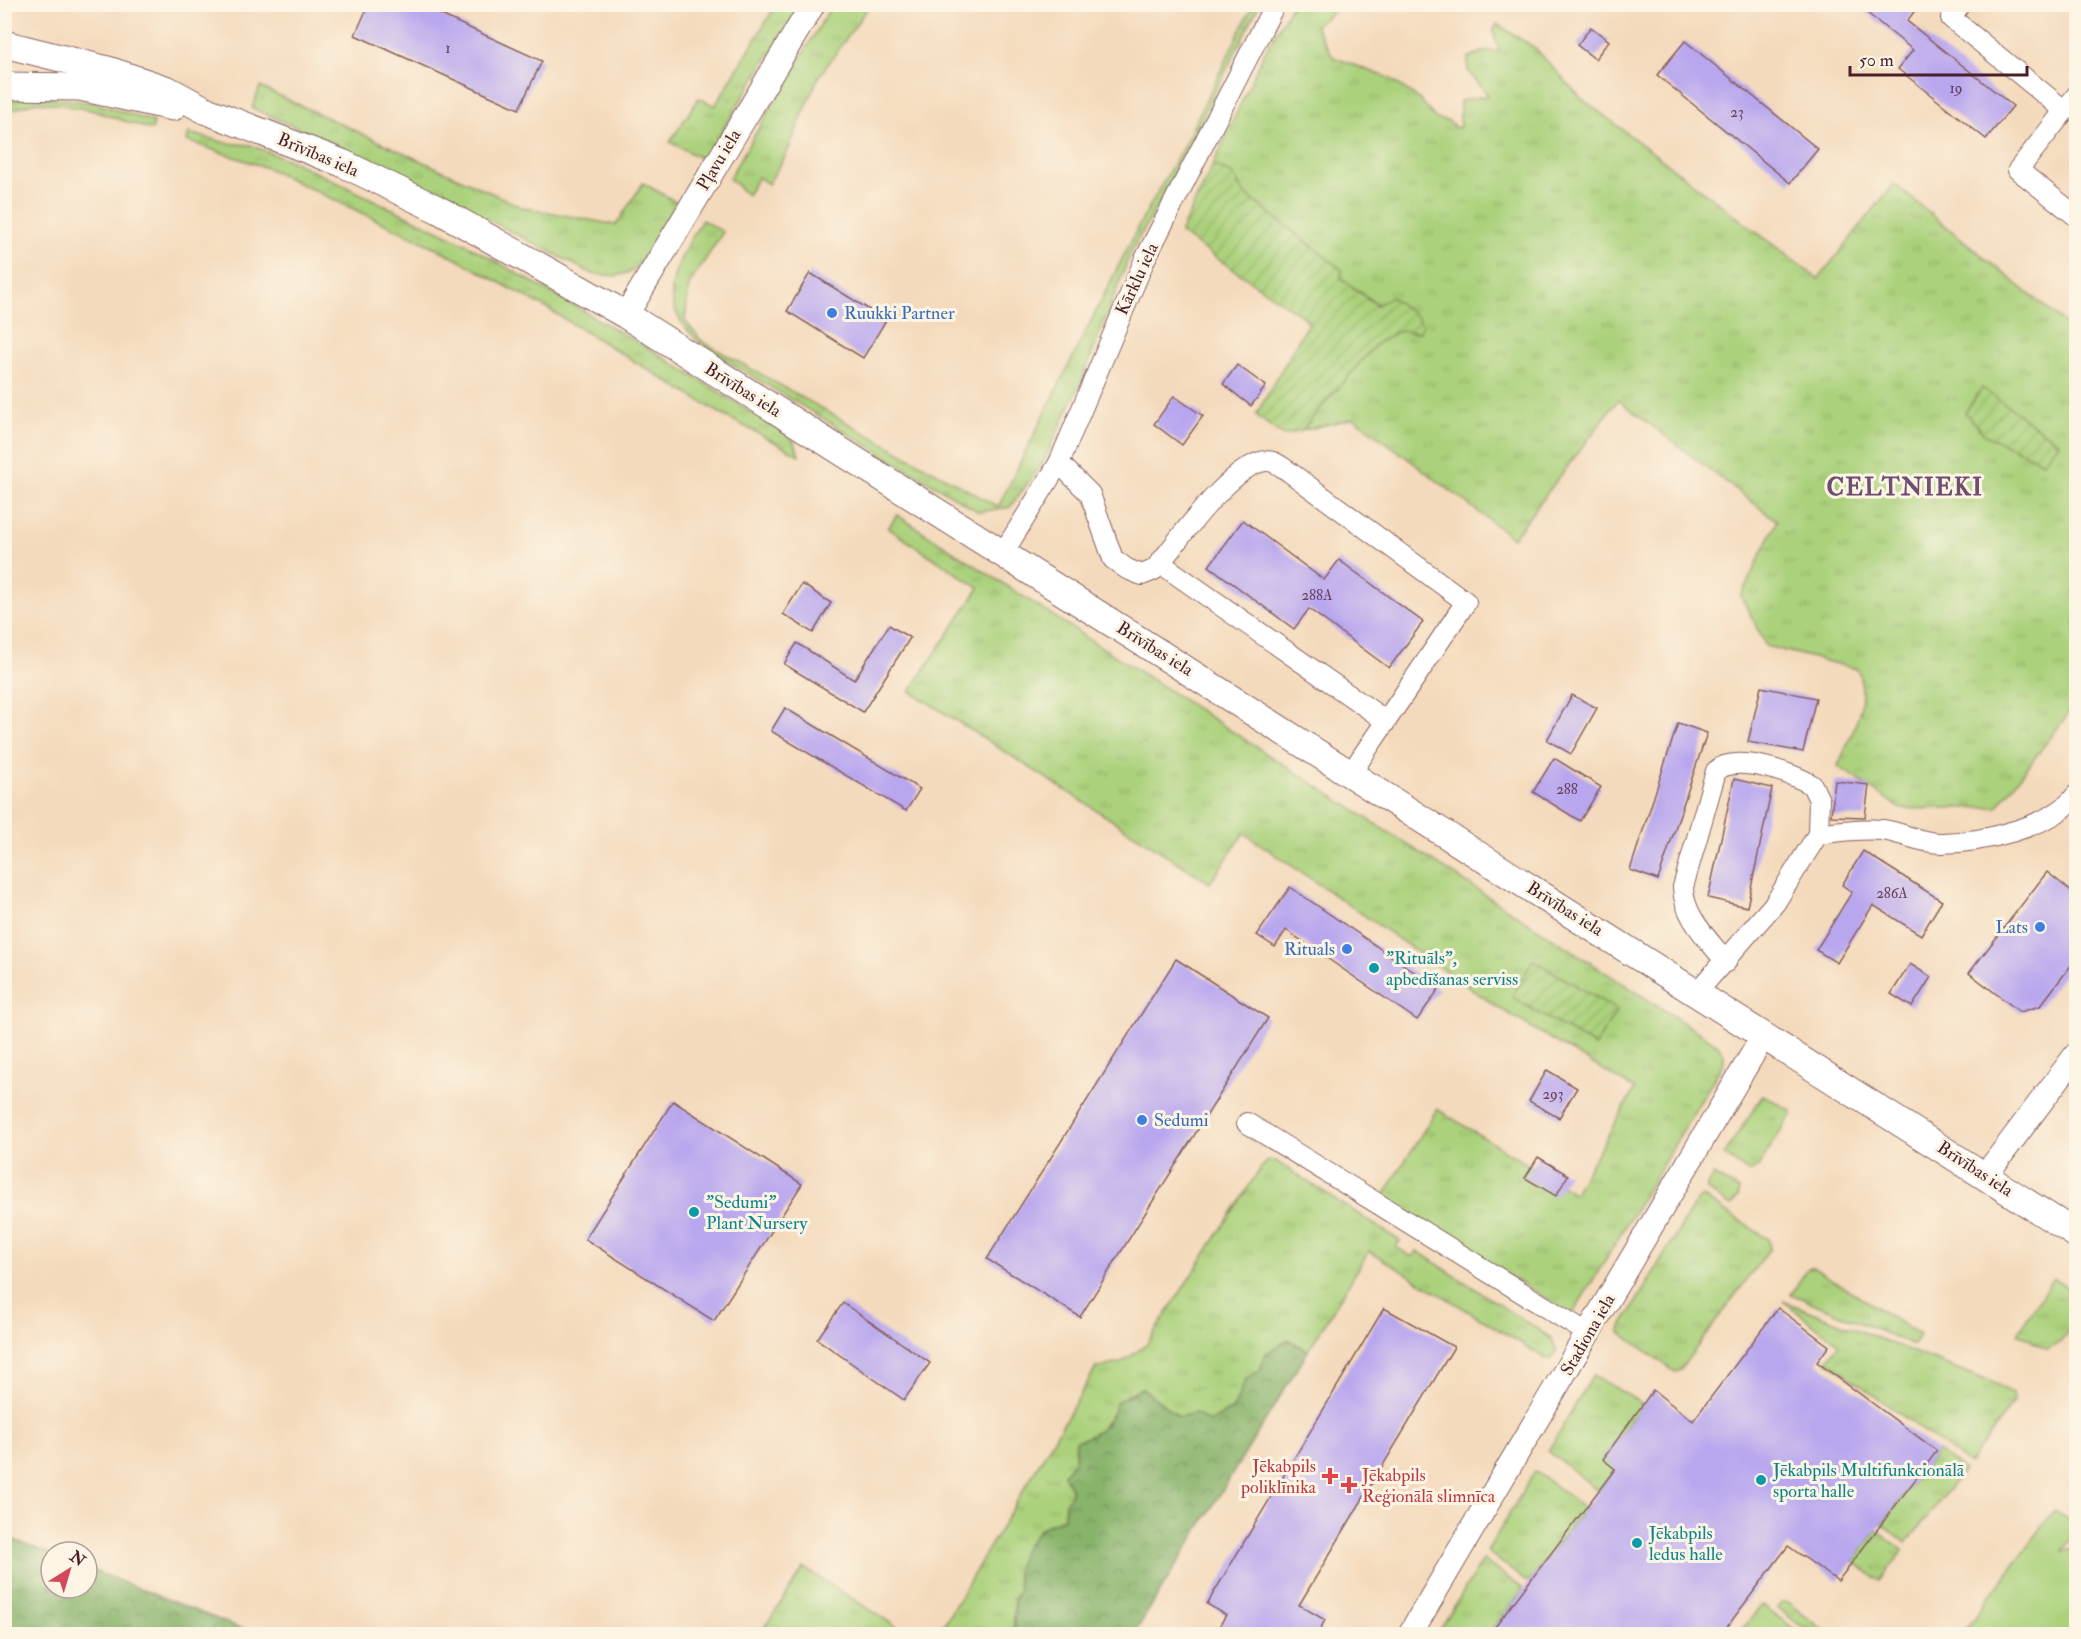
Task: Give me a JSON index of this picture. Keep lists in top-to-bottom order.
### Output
{
  "streets": {
    "main road": ["Brīvības iela"],
    "street": ["Pļavu iela", "Kārklu iela", "Stadiona iela"]
  },
  "crossings": [
    ["Brīvības iela", "Pļavu iela"],
    ["Brīvības iela", "Kārklu iela"],
    ["Brīvības iela", "Stadiona iela"]
  ],
  "districts": ["CELTNIEKI"],
  "places": {
    "other": [
      "Ruukki Partner",
      "Lats",
      "Rituals",
      "\"Rituāls\", apbedīšanas serviss",
      "Sedumi",
      "\"Sedumi\" Plant Nursery",
      "Jēkabpils Multifunkcionālā sporta halle",
      "Jēkabpils ledus halle"
    ],
    "health": ["Jēkabpils poliklīnika", "Jēkabpils Reģionālā slimnīca"]
  },
  "house_numbers": [
    "1",
    "19",
    "23",
    "288A",
    "288",
    "286A",
    "293"
  ],
  "scale_bar": "50 m",
  "north": "top right"
}
